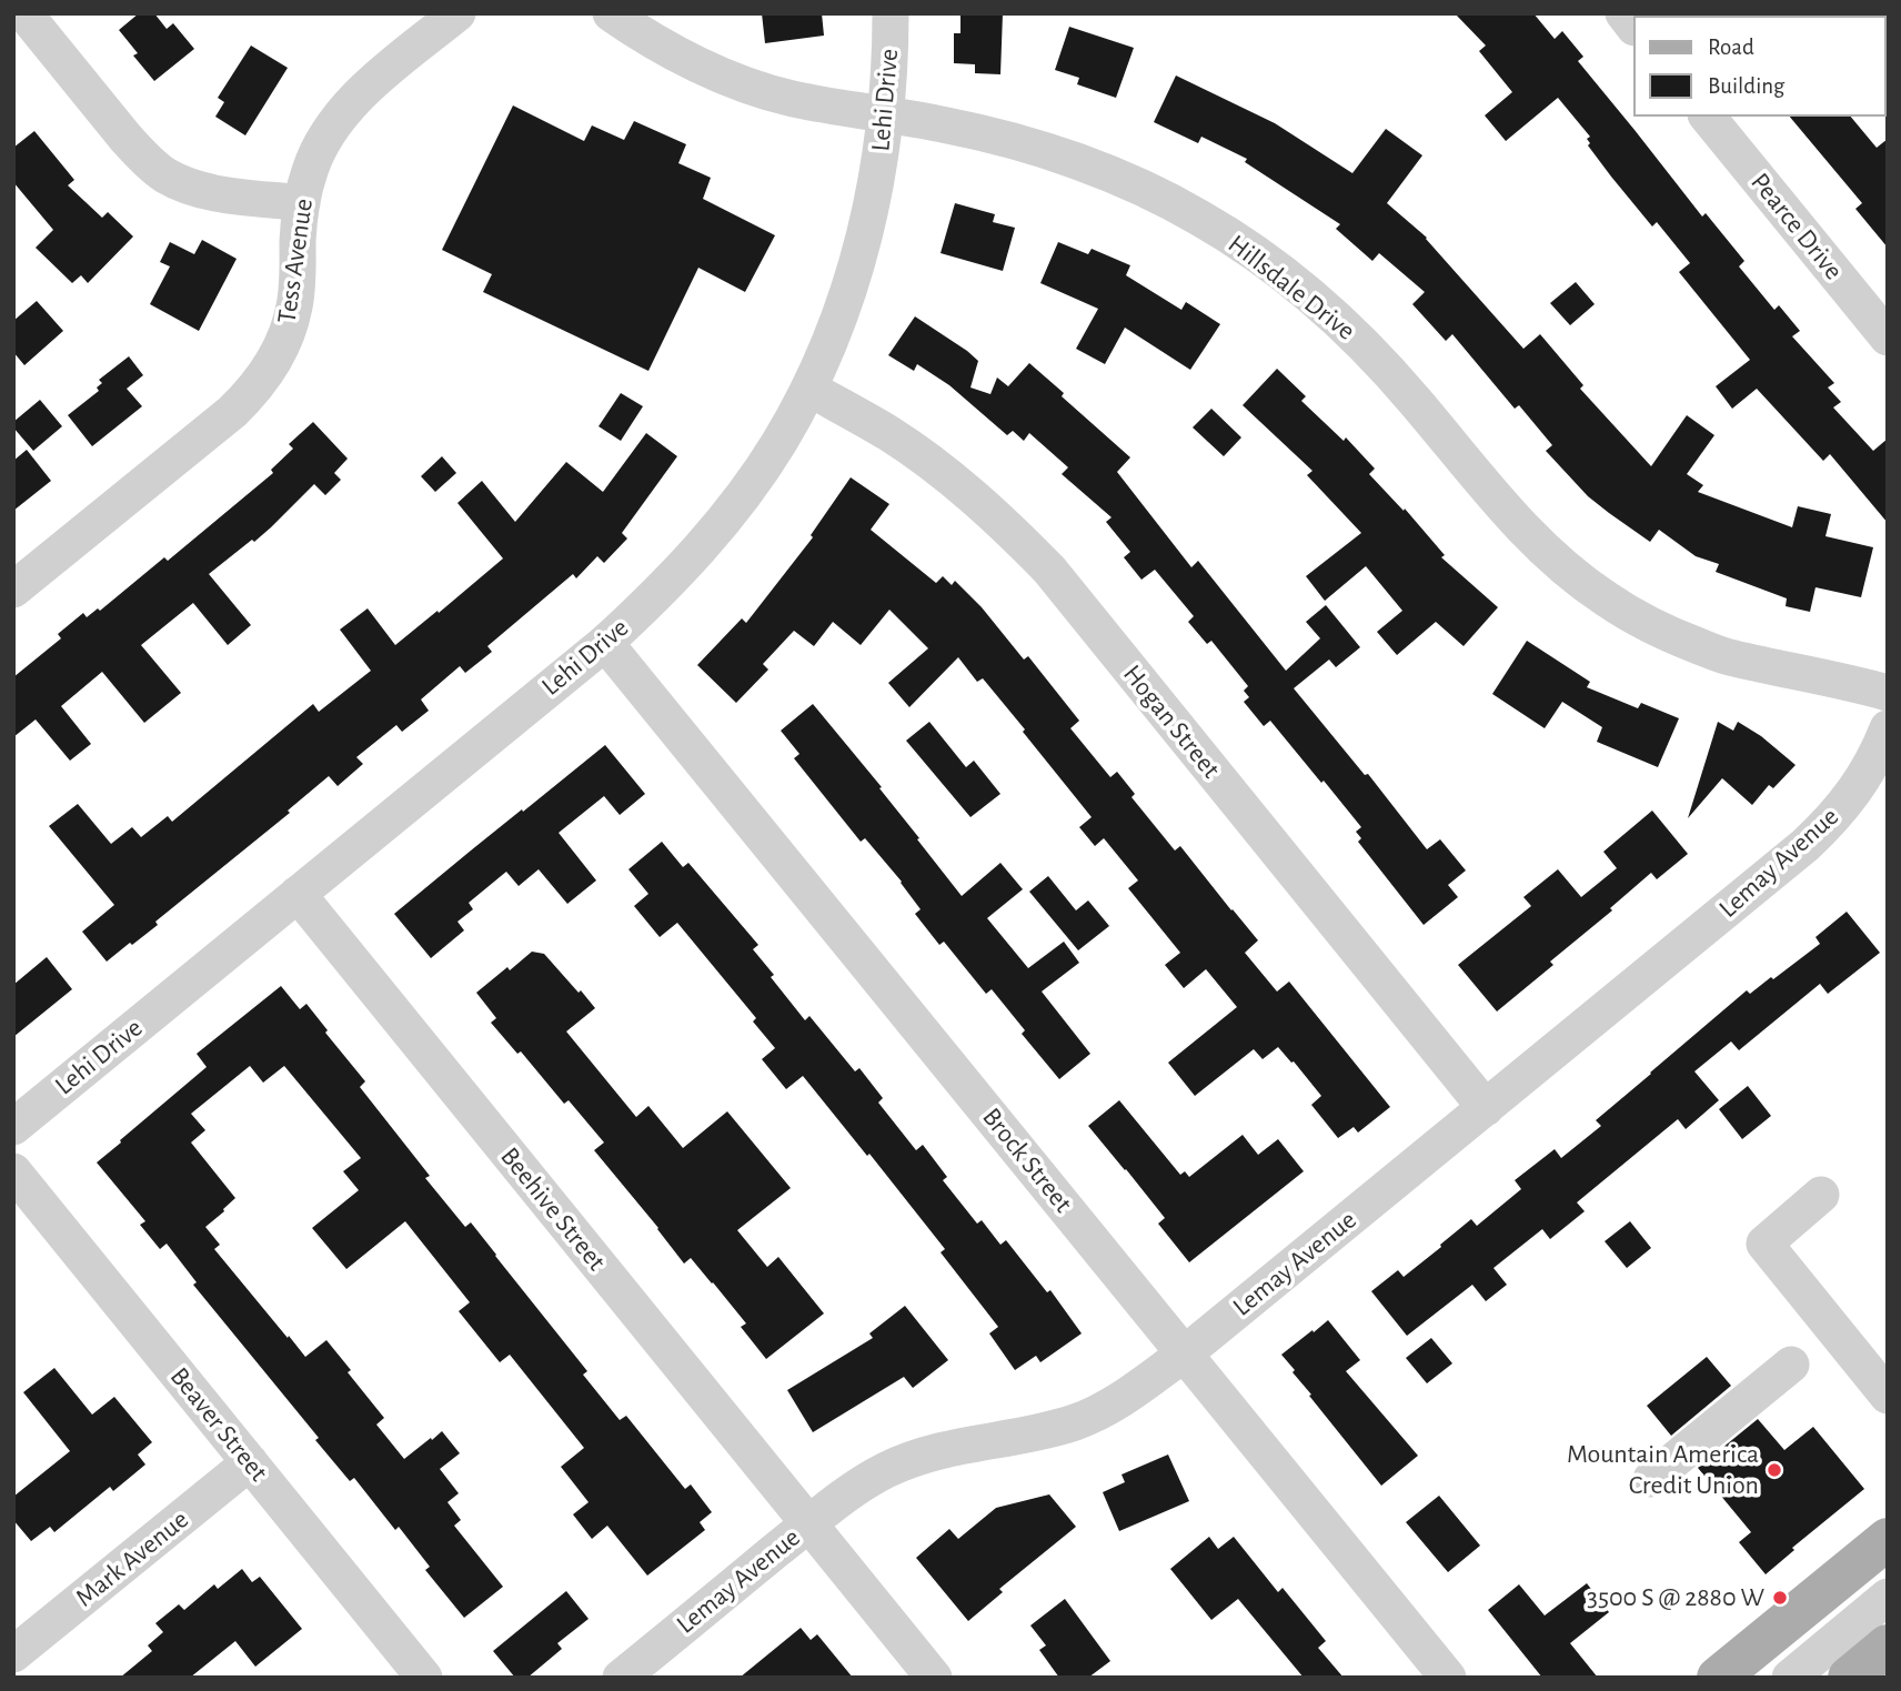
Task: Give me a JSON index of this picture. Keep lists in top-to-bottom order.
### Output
{
  "streets": {
    "street": [
      "Lehi Drive",
      "Pearce Drive",
      "Tess Avenue",
      "Hillsdale Drive",
      "Hogan Street",
      "Lemay Avenue",
      "Brock Street",
      "Beehive Street",
      "Beaver Street",
      "Mark Avenue"
    ]
  },
  "crossings": [
    ["Lehi Drive", "Hillsdale Drive"],
    ["Lehi Drive", "Hogan Street"],
    ["Lehi Drive", "Brock Street"],
    ["Lehi Drive", "Beehive Street"],
    ["Hogan Street", "Lemay Avenue"],
    ["Lemay Avenue", "Brock Street"],
    ["Lemay Avenue", "Beehive Street"],
    ["Beaver Street", "Mark Avenue"]
  ],
  "places": ["Mountain America Credit Union", "3500 S @ 2880 W"],
  "legend": ["Road", "Building"]
}
